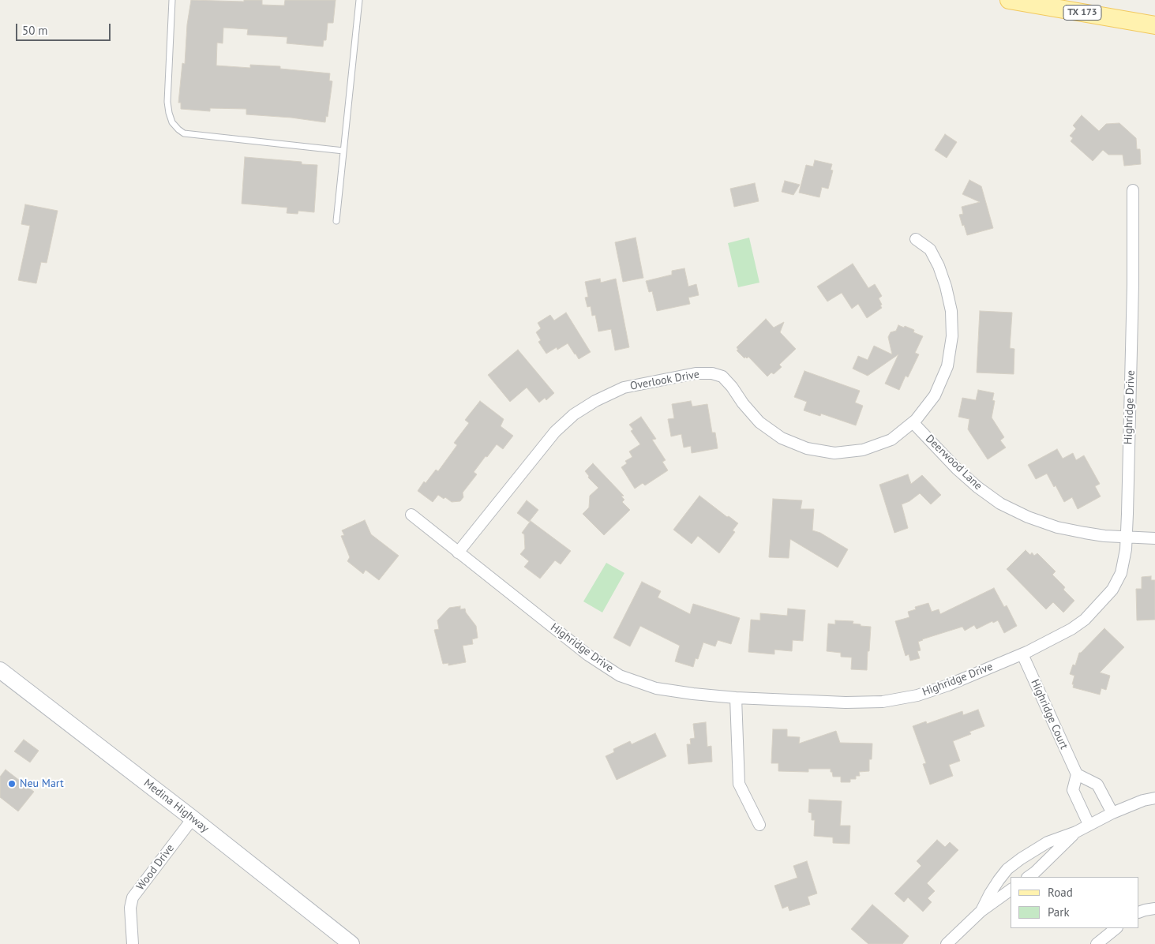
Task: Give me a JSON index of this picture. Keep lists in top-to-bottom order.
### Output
{
  "streets": {
    "main road": ["TX 173", "Medina Highway"],
    "street": [
      "Overlook Drive",
      "Highridge Drive",
      "Deerwood Lane",
      "Highridge Court",
      "Wood Drive"
    ]
  },
  "crossings": [
    ["Overlook Drive", "Highridge Drive"],
    ["Overlook Drive", "Deerwood Lane"],
    ["Highridge Drive", "Deerwood Lane"],
    ["Highridge Drive", "Highridge Court"],
    ["Medina Highway", "Wood Drive"]
  ],
  "places": ["Neu Mart"],
  "legend": ["Road", "Park"],
  "scale_bar": "50 m"
}
